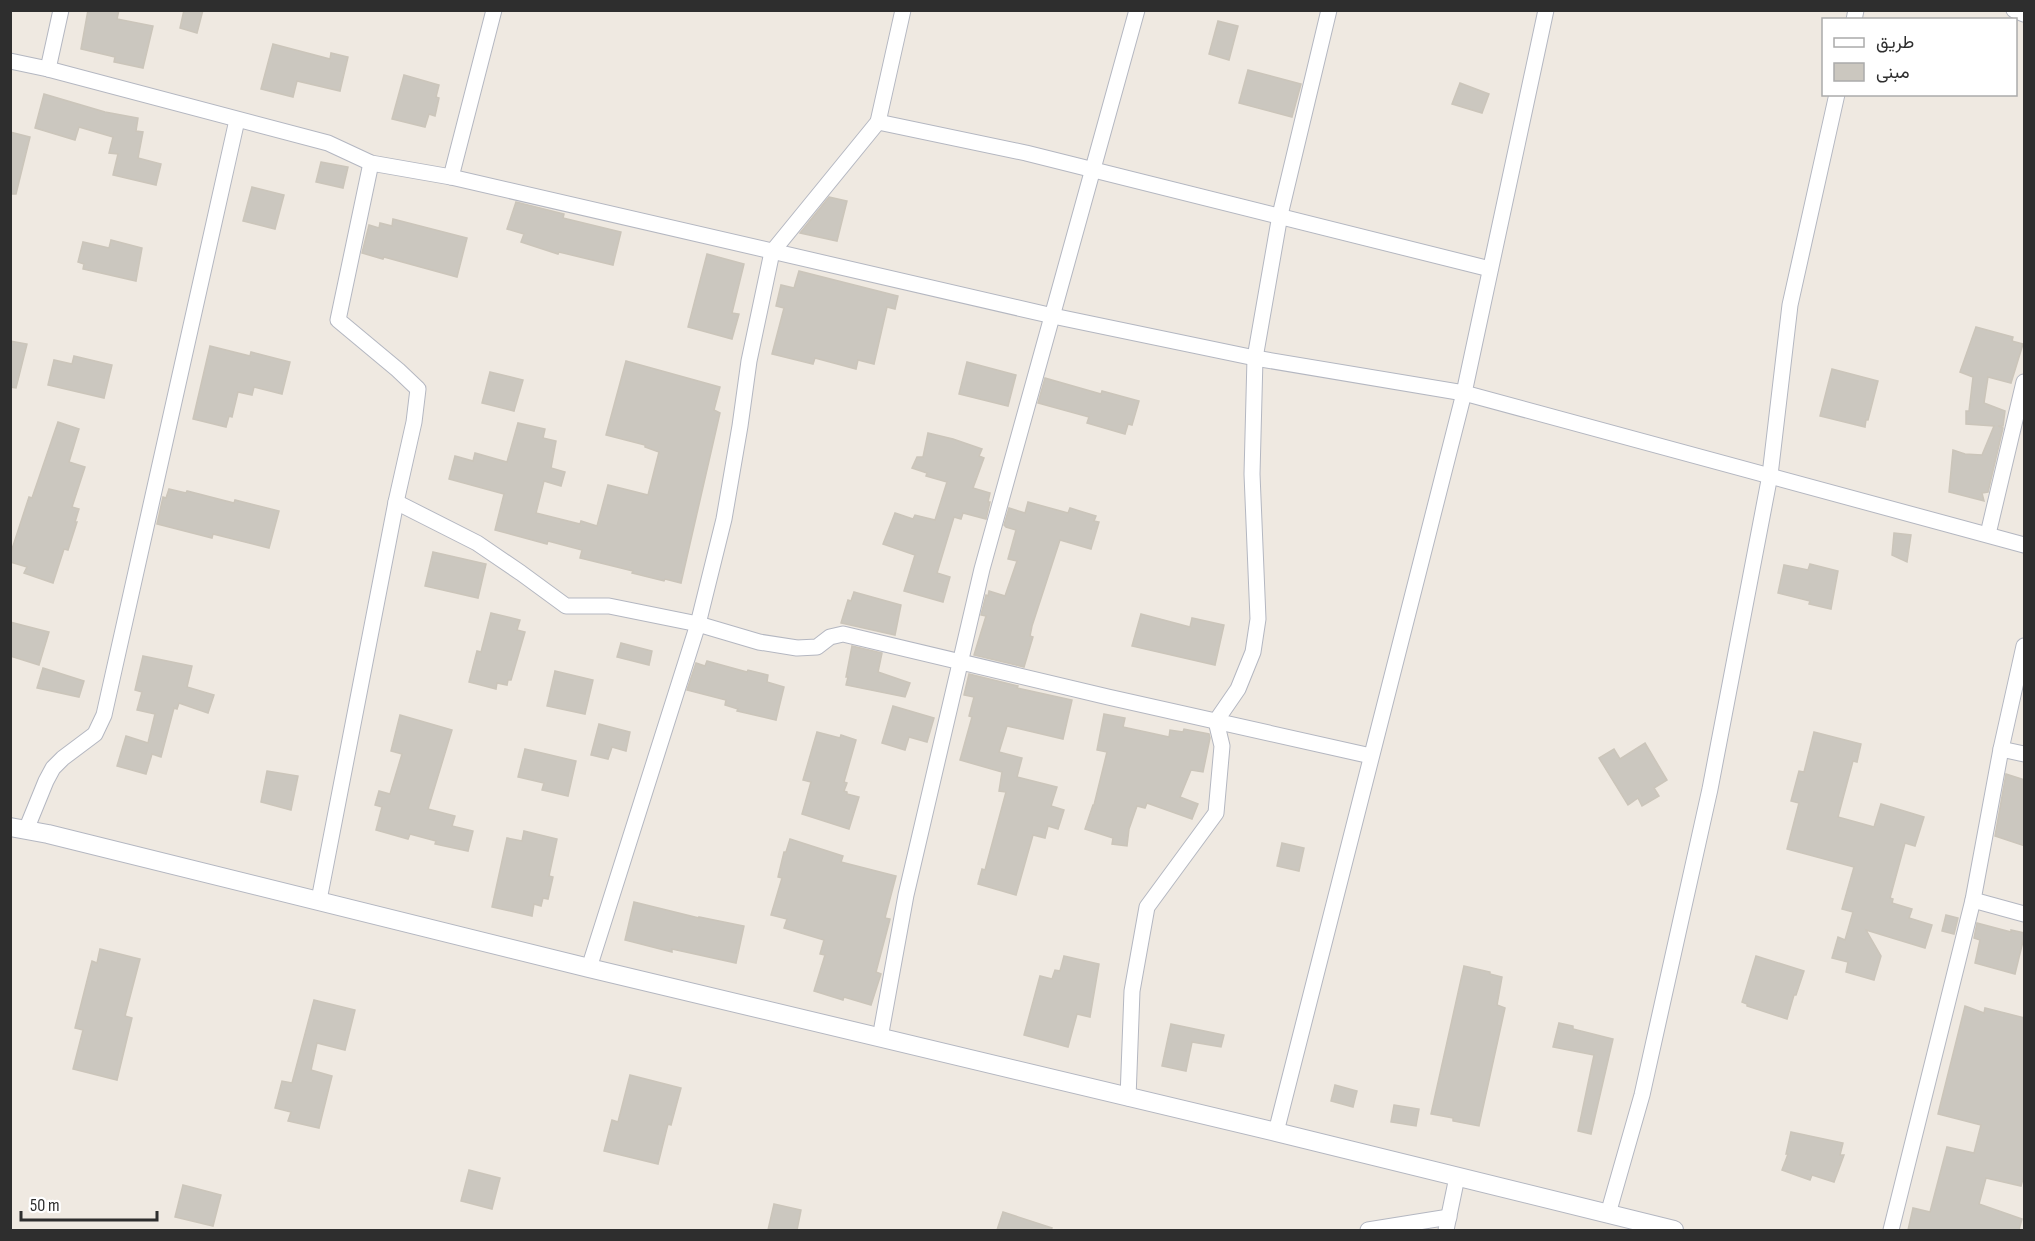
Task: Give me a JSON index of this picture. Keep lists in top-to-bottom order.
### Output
{
  "legend": ["طريق", "مبنى"],
  "scale_bar": "50 m"
}
